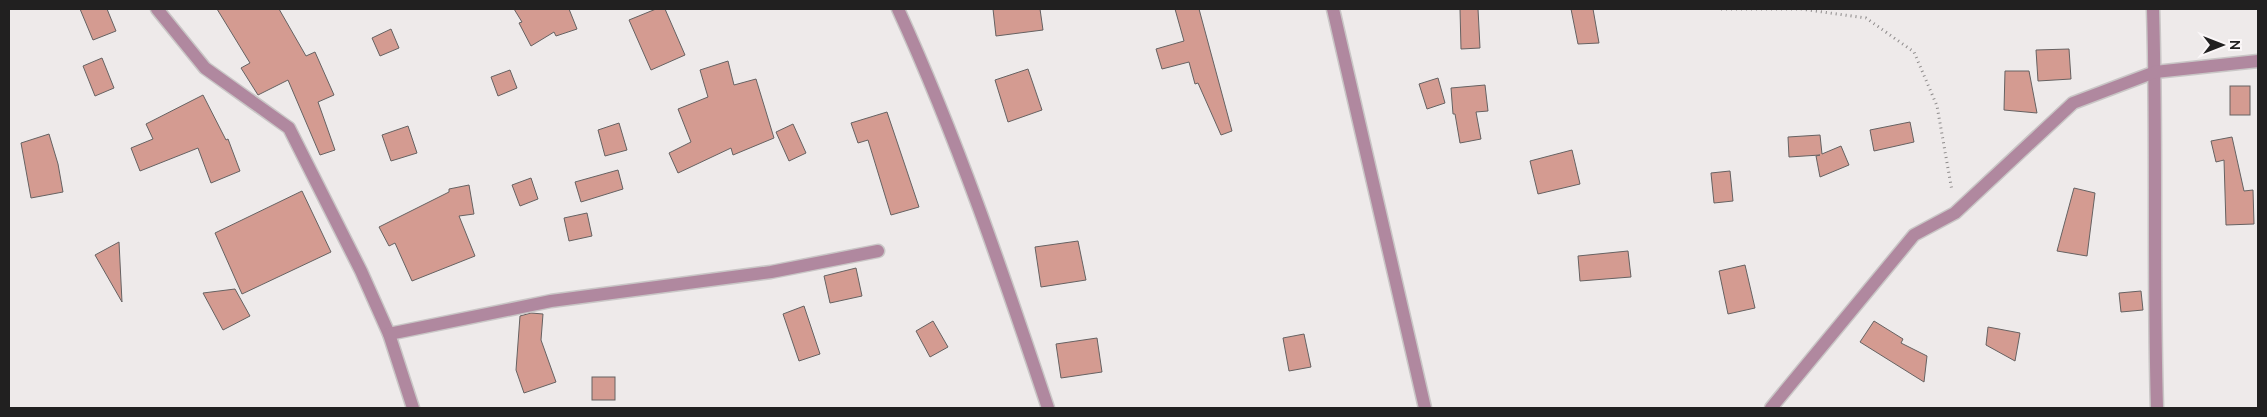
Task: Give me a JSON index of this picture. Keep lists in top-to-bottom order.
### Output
{
  "north": "right"
}
